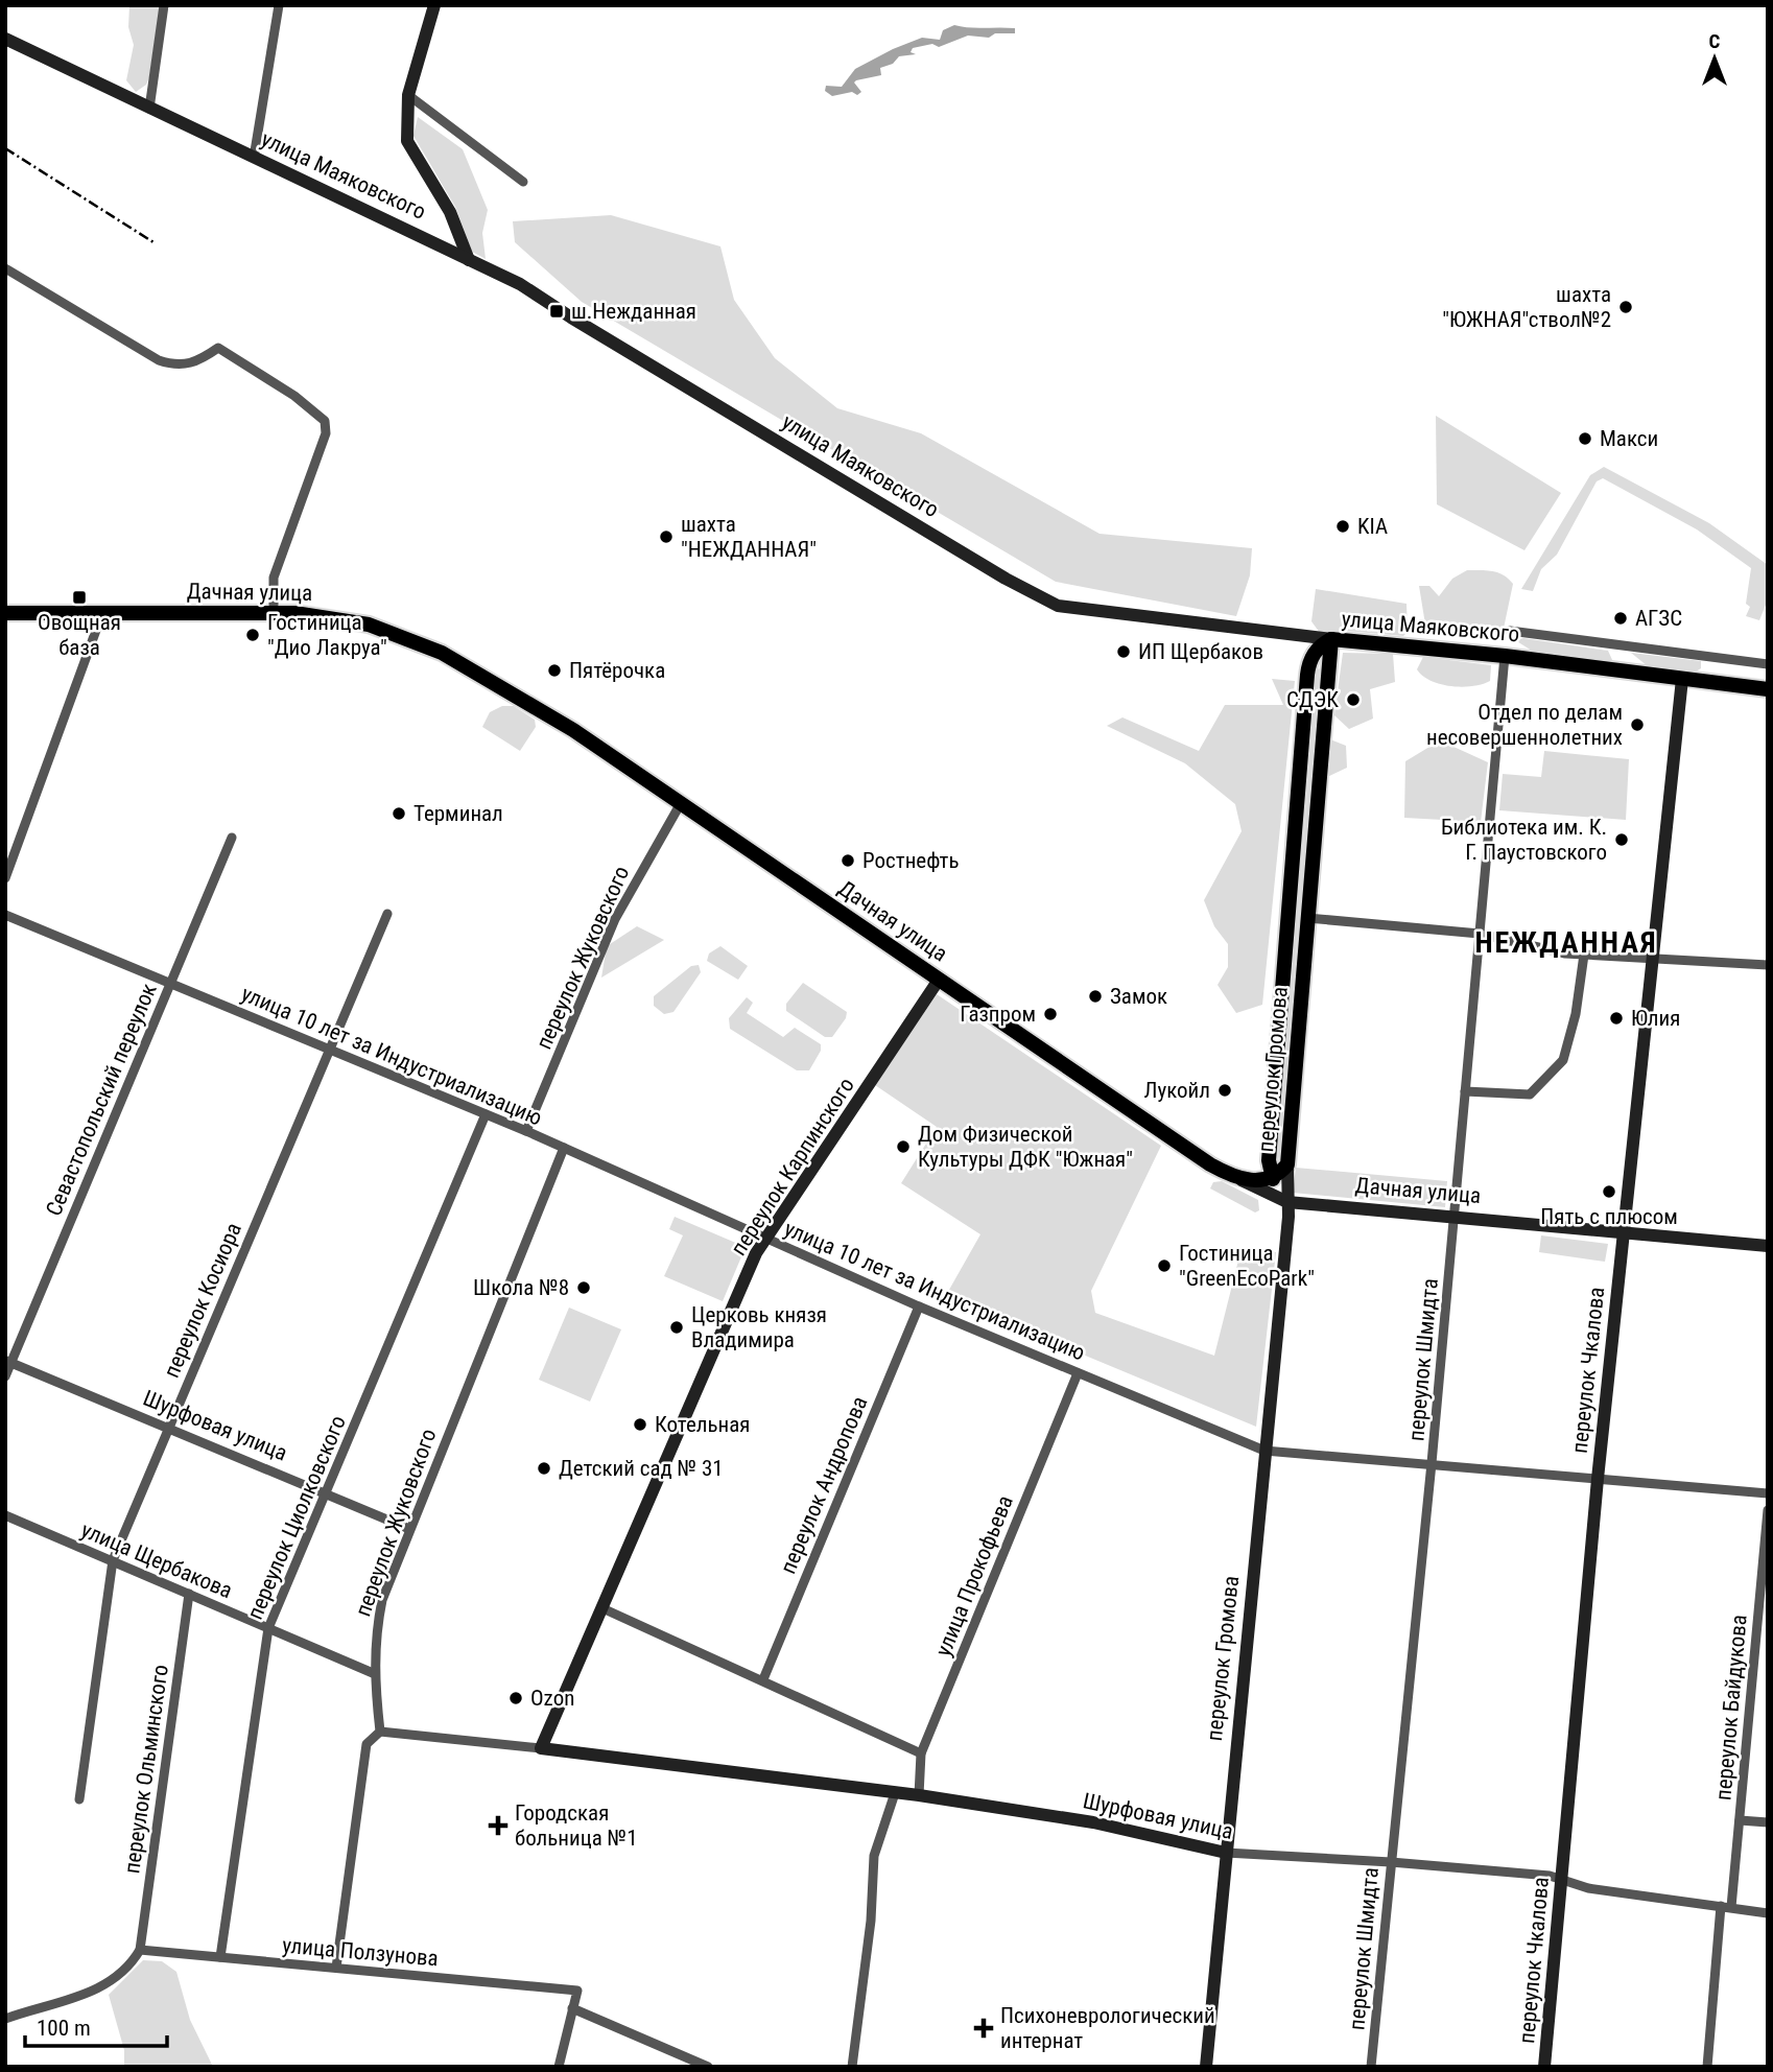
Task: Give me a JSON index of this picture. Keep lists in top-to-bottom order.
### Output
{
  "streets": {
    "main road": ["улица Маяковского", "Дачная улица", "переулок Громова"],
    "street": [
      "переулок Жуковского",
      "улица 10 лет за Индустриализацию",
      "Севастопольский переулок",
      "переулок Карпинского",
      "переулок Косиора",
      "переулок Шмидта",
      "переулок Чкалова",
      "Шурфовая улица",
      "переулок Андропова",
      "переулок Циолковского",
      "улица Щербакова",
      "улица Прокофьева",
      "переулок Байдукова",
      "переулок Ольминского",
      "улица Ползунова"
    ]
  },
  "crossings": [
    ["улица Маяковского", "переулок Громова"],
    ["улица Маяковского", "переулок Шмидта"],
    ["улица Маяковского", "переулок Чкалова"],
    ["Дачная улица", "переулок Жуковского"],
    ["Дачная улица", "переулок Громова"],
    ["Дачная улица", "переулок Карпинского"],
    ["Дачная улица", "переулок Шмидта"],
    ["Дачная улица", "переулок Чкалова"],
    ["переулок Жуковского", "улица 10 лет за Индустриализацию"],
    ["переулок Жуковского", "Шурфовая улица"],
    ["переулок Жуковского", "улица Щербакова"],
    ["улица 10 лет за Индустриализацию", "переулок Громова"],
    ["улица 10 лет за Индустриализацию", "Севастопольский переулок"],
    ["улица 10 лет за Индустриализацию", "переулок Карпинского"],
    ["улица 10 лет за Индустриализацию", "переулок Косиора"],
    ["улица 10 лет за Индустриализацию", "переулок Шмидта"],
    ["улица 10 лет за Индустриализацию", "переулок Чкалова"],
    ["улица 10 лет за Индустриализацию", "переулок Андропова"],
    ["улица 10 лет за Индустриализацию", "переулок Циолковского"],
    ["улица 10 лет за Индустриализацию", "улица Прокофьева"],
    ["переулок Громова", "Шурфовая улица"],
    ["Севастопольский переулок", "Шурфовая улица"],
    ["переулок Карпинского", "Шурфовая улица"],
    ["переулок Косиора", "Шурфовая улица"],
    ["переулок Косиора", "улица Щербакова"],
    ["переулок Шмидта", "Шурфовая улица"],
    ["переулок Чкалова", "Шурфовая улица"],
    ["Шурфовая улица", "переулок Циолковского"],
    ["Шурфовая улица", "улица Прокофьева"],
    ["Шурфовая улица", "переулок Байдукова"],
    ["переулок Циолковского", "улица Щербакова"],
    ["переулок Циолковского", "улица Ползунова"],
    ["улица Щербакова", "переулок Ольминского"],
    ["переулок Ольминского", "улица Ползунова"]
  ],
  "districts": ["НЕЖДАННАЯ"],
  "places": {
    "other": [
      "шахта \"ЮЖНАЯ\"ствол№2",
      "Макси",
      "KIA",
      "шахта \"НЕЖДАННАЯ\"",
      "АГЗС",
      "Гостиница \"Дио Лакруа\"",
      "ИП Щербаков",
      "Пятёрочка",
      "СДЭК",
      "Отдел по делам несовершеннолетних",
      "Терминал",
      "Библиотека им. К. Г. Паустовского",
      "Ростнефть",
      "Замок",
      "Газпром",
      "Юлия",
      "Лукойл",
      "Дом Физической Культуры ДФК \"Южная\"",
      "Пять с плюсом",
      "Гостиница \"GreenEcoPark\"",
      "Школа №8",
      "Церковь князя Владимира",
      "Котельная",
      "Детский сад № 31",
      "Ozon"
    ],
    "transit": ["ш.Нежданная", "Овощная база"],
    "health": ["Городская больница №1", "Психоневрологический интернат"]
  },
  "scale_bar": "100 m",
  "north": "top"
}
